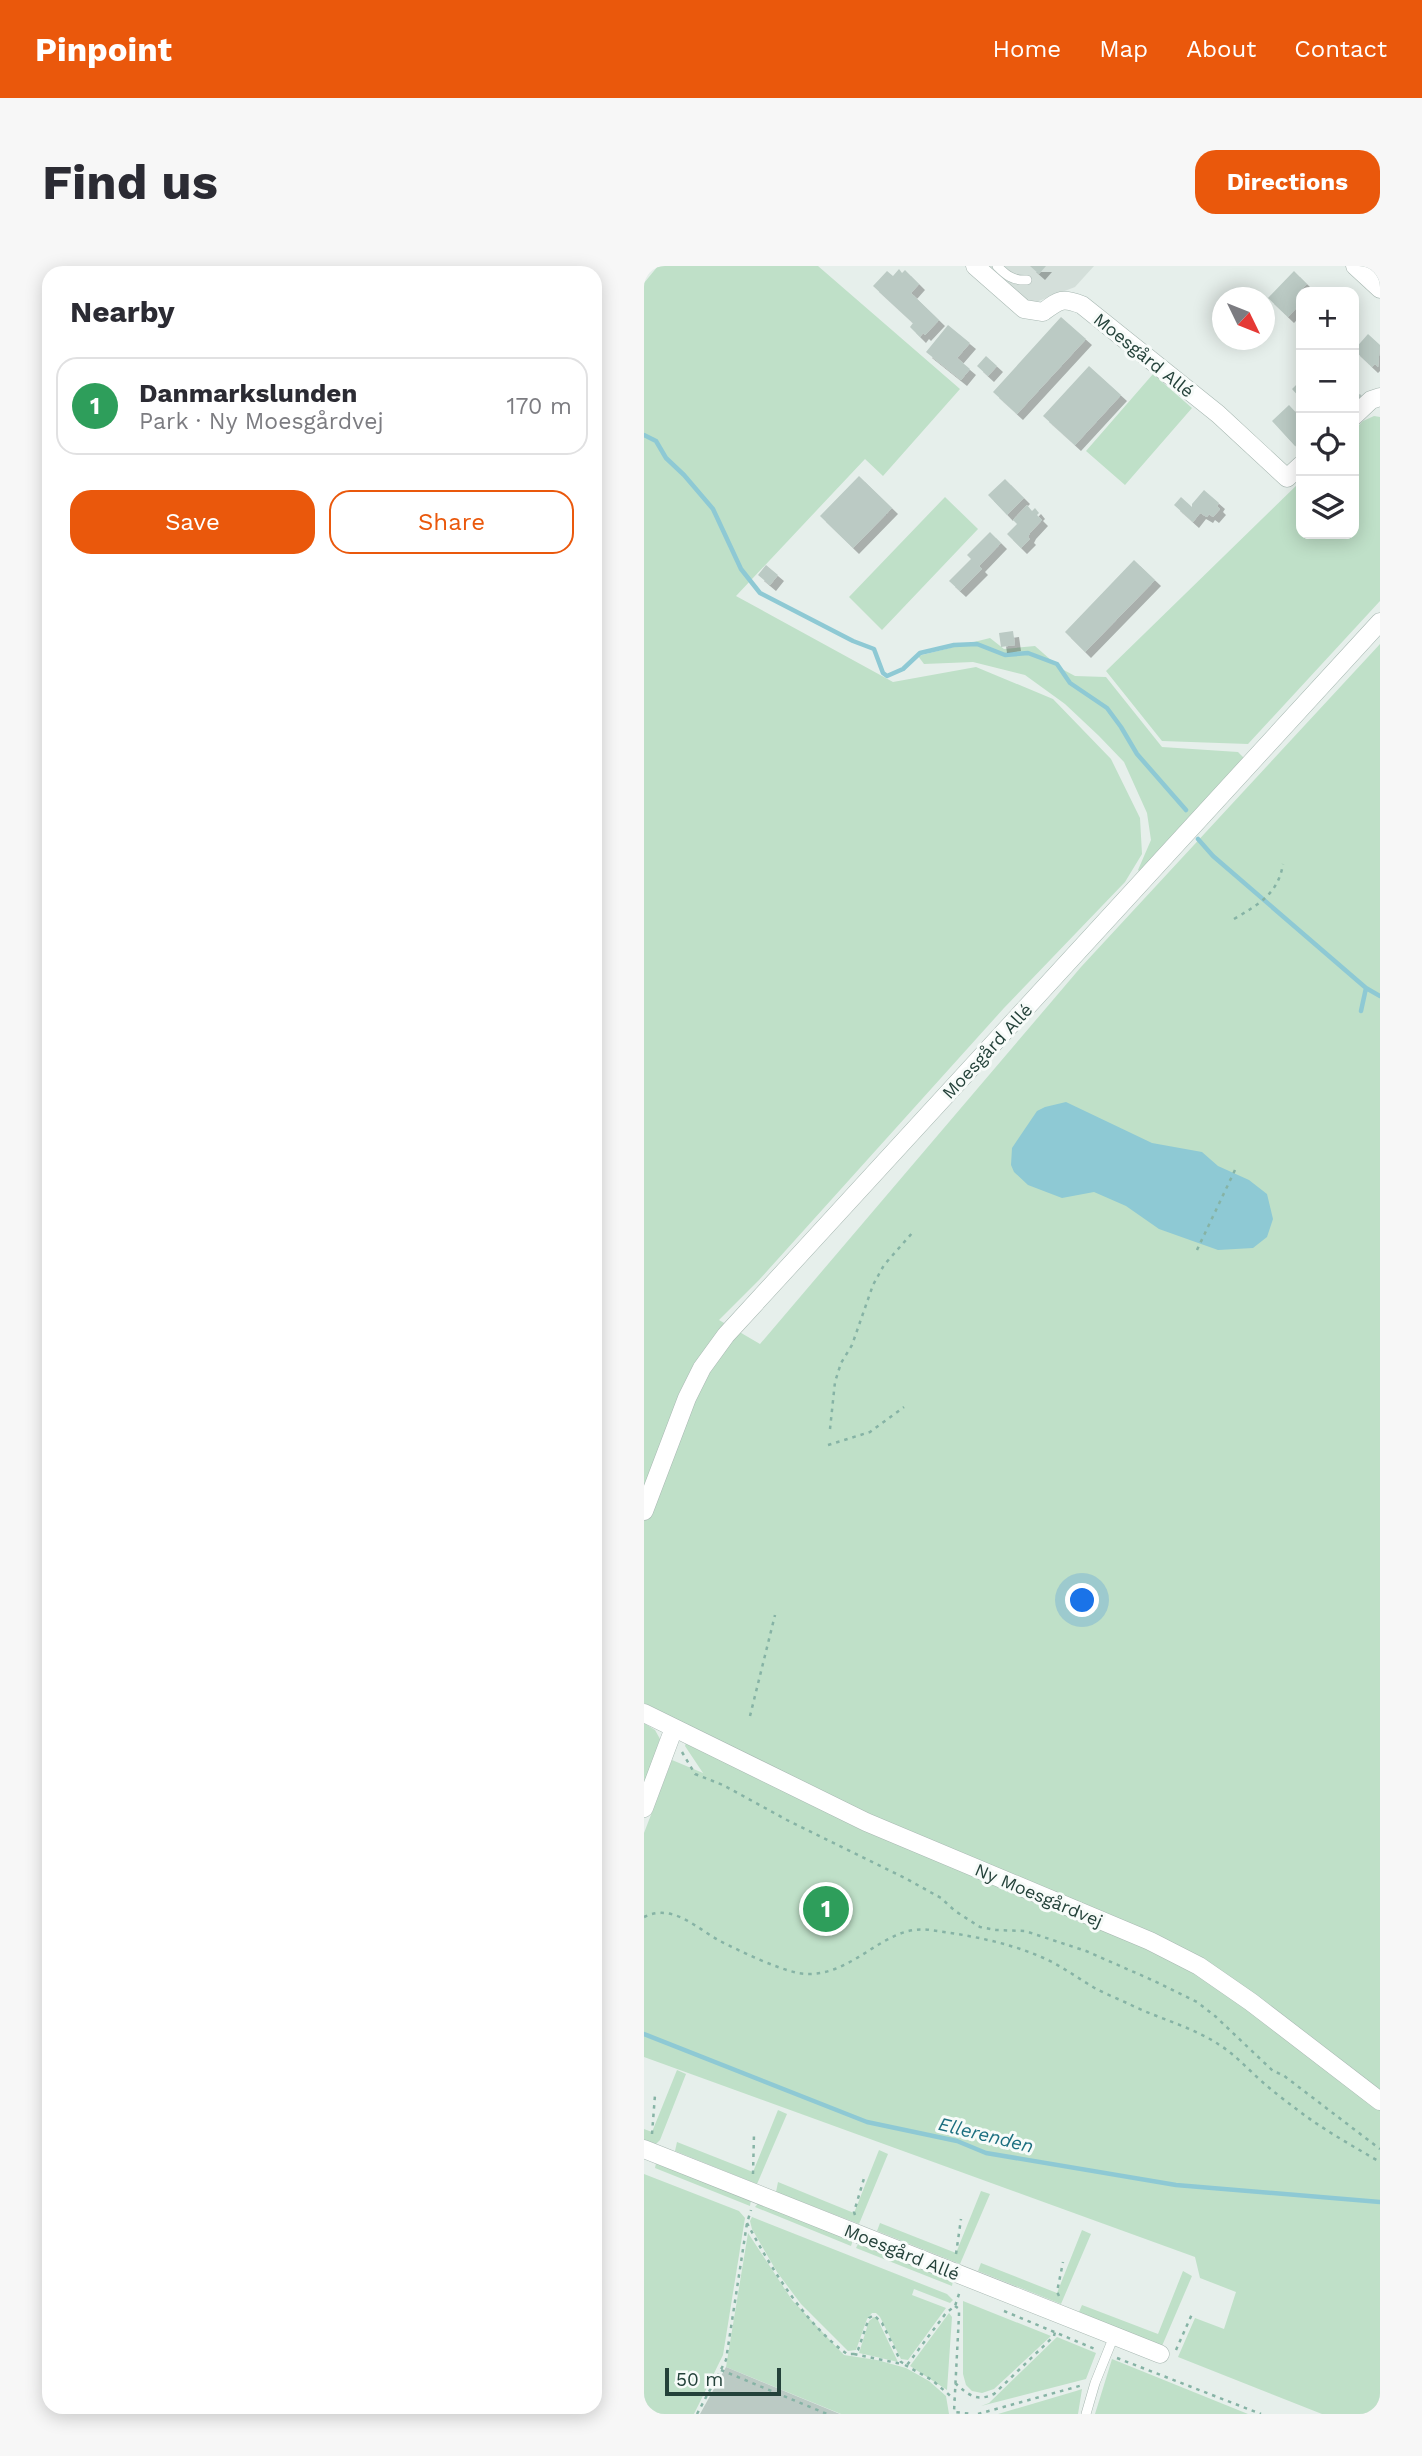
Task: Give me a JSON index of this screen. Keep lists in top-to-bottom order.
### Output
{
  "streets": {
    "street": ["Moesgård Allé", "Ny Moesgårdvej"]
  },
  "water": ["Ellerenden"],
  "scale_bar": "50 m",
  "north": "bottom right",
  "page": {
    "header": "Pinpoint",
    "nav": [
      "Home",
      "Map",
      "About",
      "Contact"
    ],
    "buttons": [
      "Directions",
      ["Save", "Share"]
    ],
    "title": "Find us",
    "heading": "Nearby",
    "map_buttons": ["+", "−"],
    "list": [
      {
        "mark": "1",
        "name": "Danmarkslunden",
        "note": "Park · Ny Moesgårdvej",
        "value": "170 m"
      }
    ],
    "pins": "1",
    "scale": "50 m"
  }
}
